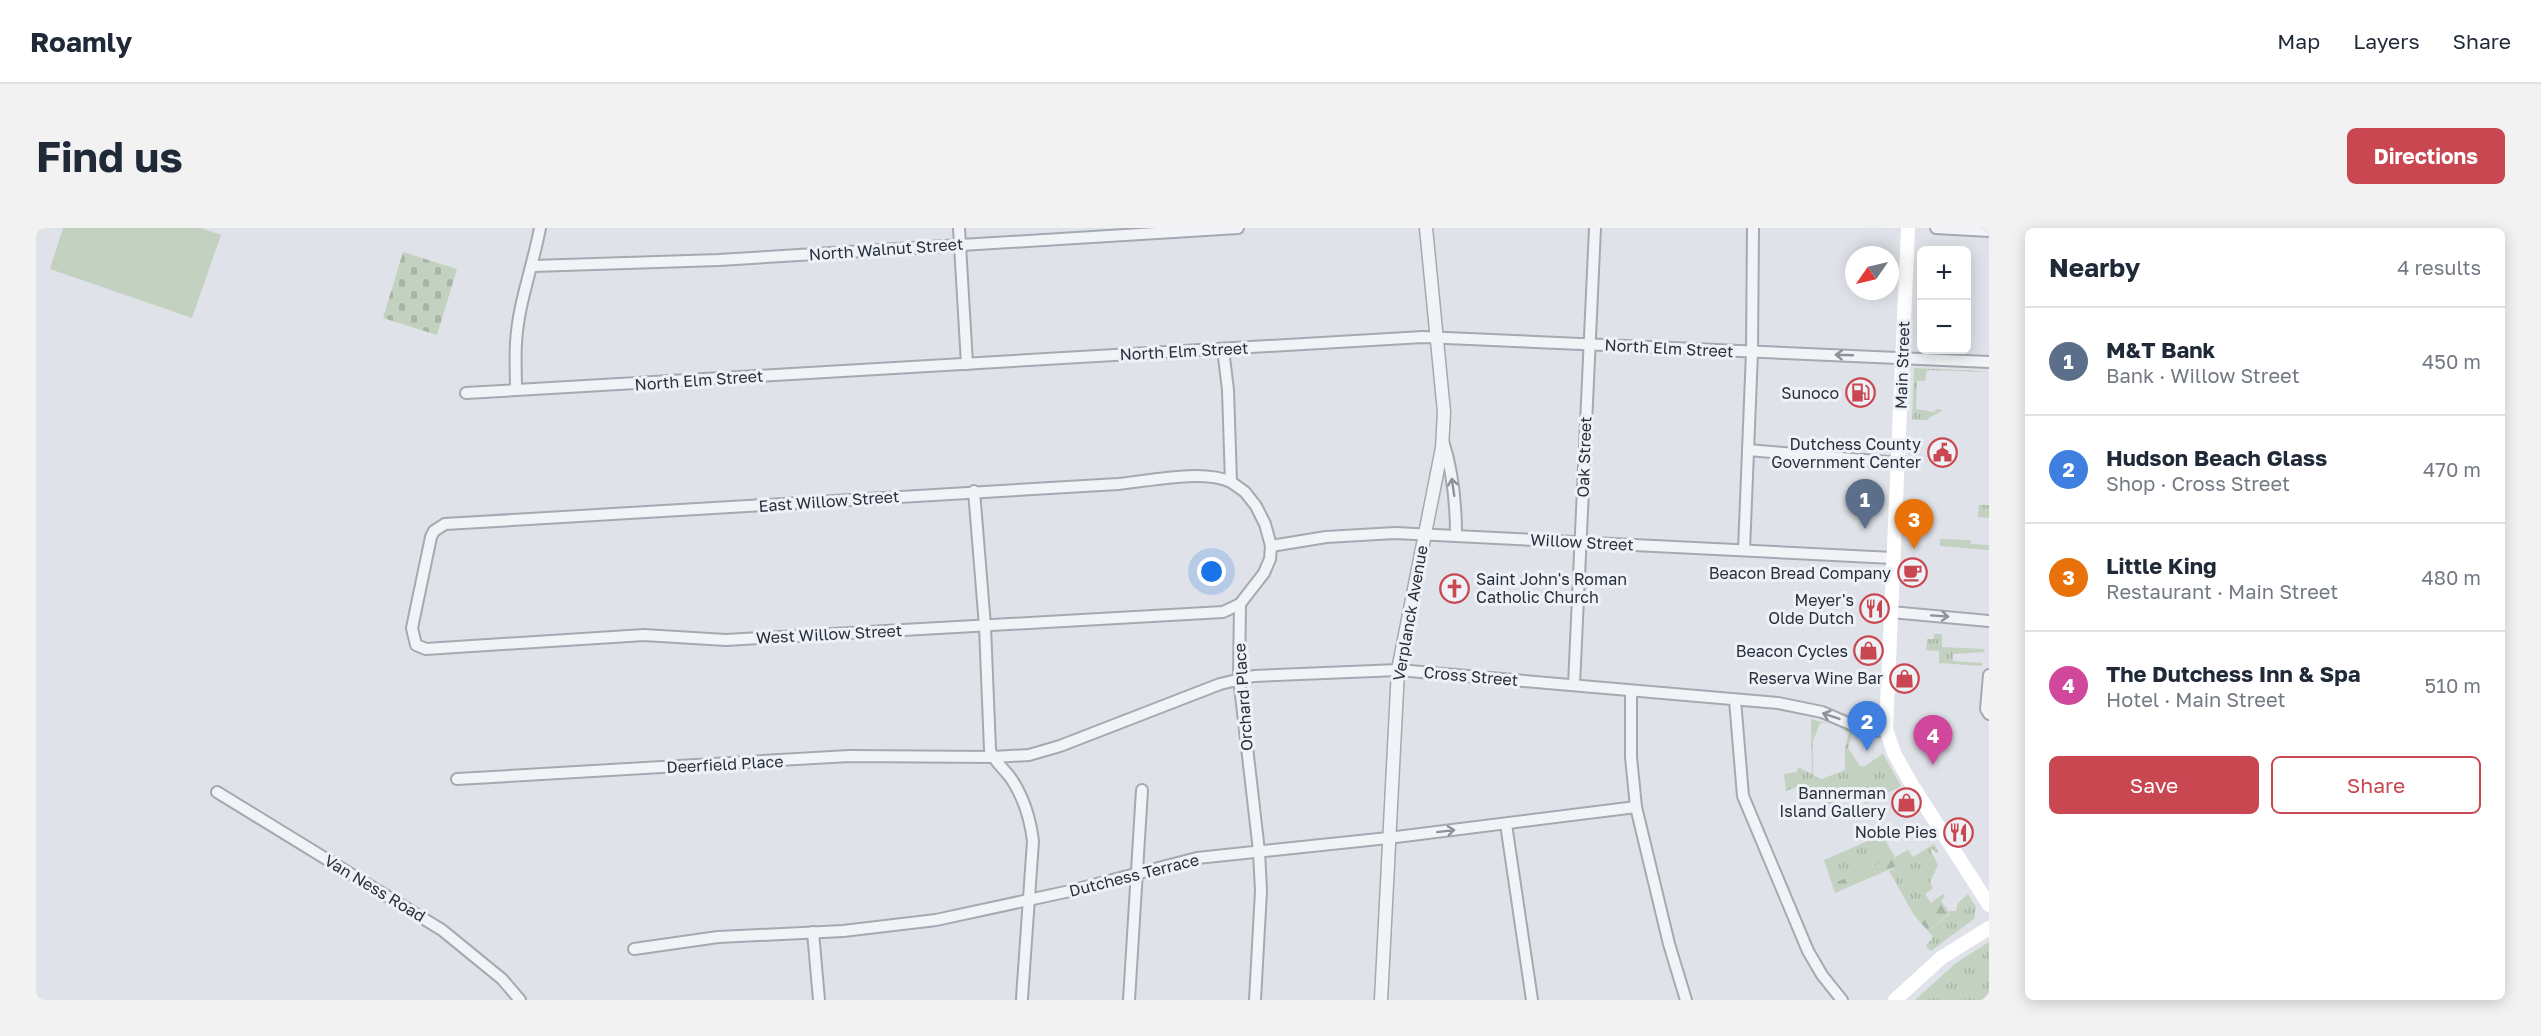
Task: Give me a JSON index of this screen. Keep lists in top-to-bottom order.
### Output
{
  "streets": {
    "main road": ["Main Street"],
    "street": [
      "North Walnut Street",
      "North Elm Street",
      "Oak Street",
      "East Willow Street",
      "Willow Street",
      "Verplanck Avenue",
      "West Willow Street",
      "Cross Street",
      "Orchard Place",
      "Deerfield Place",
      "Dutchess Terrace",
      "Van Ness Road"
    ]
  },
  "crossings": [
    ["North Elm Street", "Main Street"],
    ["North Elm Street", "Oak Street"],
    ["North Elm Street", "Verplanck Avenue"],
    ["Main Street", "Willow Street"],
    ["Main Street", "Cross Street"],
    ["Oak Street", "Willow Street"],
    ["Oak Street", "Cross Street"],
    ["East Willow Street", "West Willow Street"],
    ["Willow Street", "Verplanck Avenue"],
    ["Verplanck Avenue", "Cross Street"],
    ["Verplanck Avenue", "Dutchess Terrace"],
    ["West Willow Street", "Orchard Place"],
    ["Cross Street", "Orchard Place"],
    ["Cross Street", "Deerfield Place"],
    ["Orchard Place", "Dutchess Terrace"]
  ],
  "places": {
    "fuel station": ["Sunoco"],
    "public building": ["Dutchess County Government Center"],
    "cafe": ["Beacon Bread Company"],
    "church": ["Saint John's Roman Catholic Church"],
    "restaurant": ["Meyer's Olde Dutch", "Noble Pies"],
    "shop": ["Beacon Cycles", "Reserva Wine Bar", "Bannerman Island Gallery"]
  },
  "north": "bottom left",
  "page": {
    "header": "Roamly",
    "nav": ["Map", "Layers", "Share"],
    "buttons": [
      "Directions",
      ["Save", "Share"]
    ],
    "title": "Find us",
    "heading": ["Nearby", "4 results"],
    "map_buttons": ["+", "−"],
    "list": [
      {
        "mark": "1",
        "name": "M&T Bank",
        "note": "Bank · Willow Street",
        "value": "450 m"
      },
      {
        "mark": "2",
        "name": "Hudson Beach Glass",
        "note": "Shop · Cross Street",
        "value": "470 m"
      },
      {
        "mark": "3",
        "name": "Little King",
        "note": "Restaurant · Main Street",
        "value": "480 m"
      },
      {
        "mark": "4",
        "name": "The Dutchess Inn & Spa",
        "note": "Hotel · Main Street",
        "value": "510 m"
      }
    ],
    "pins": [
      "1",
      "3",
      "2",
      "4"
    ]
  }
}
